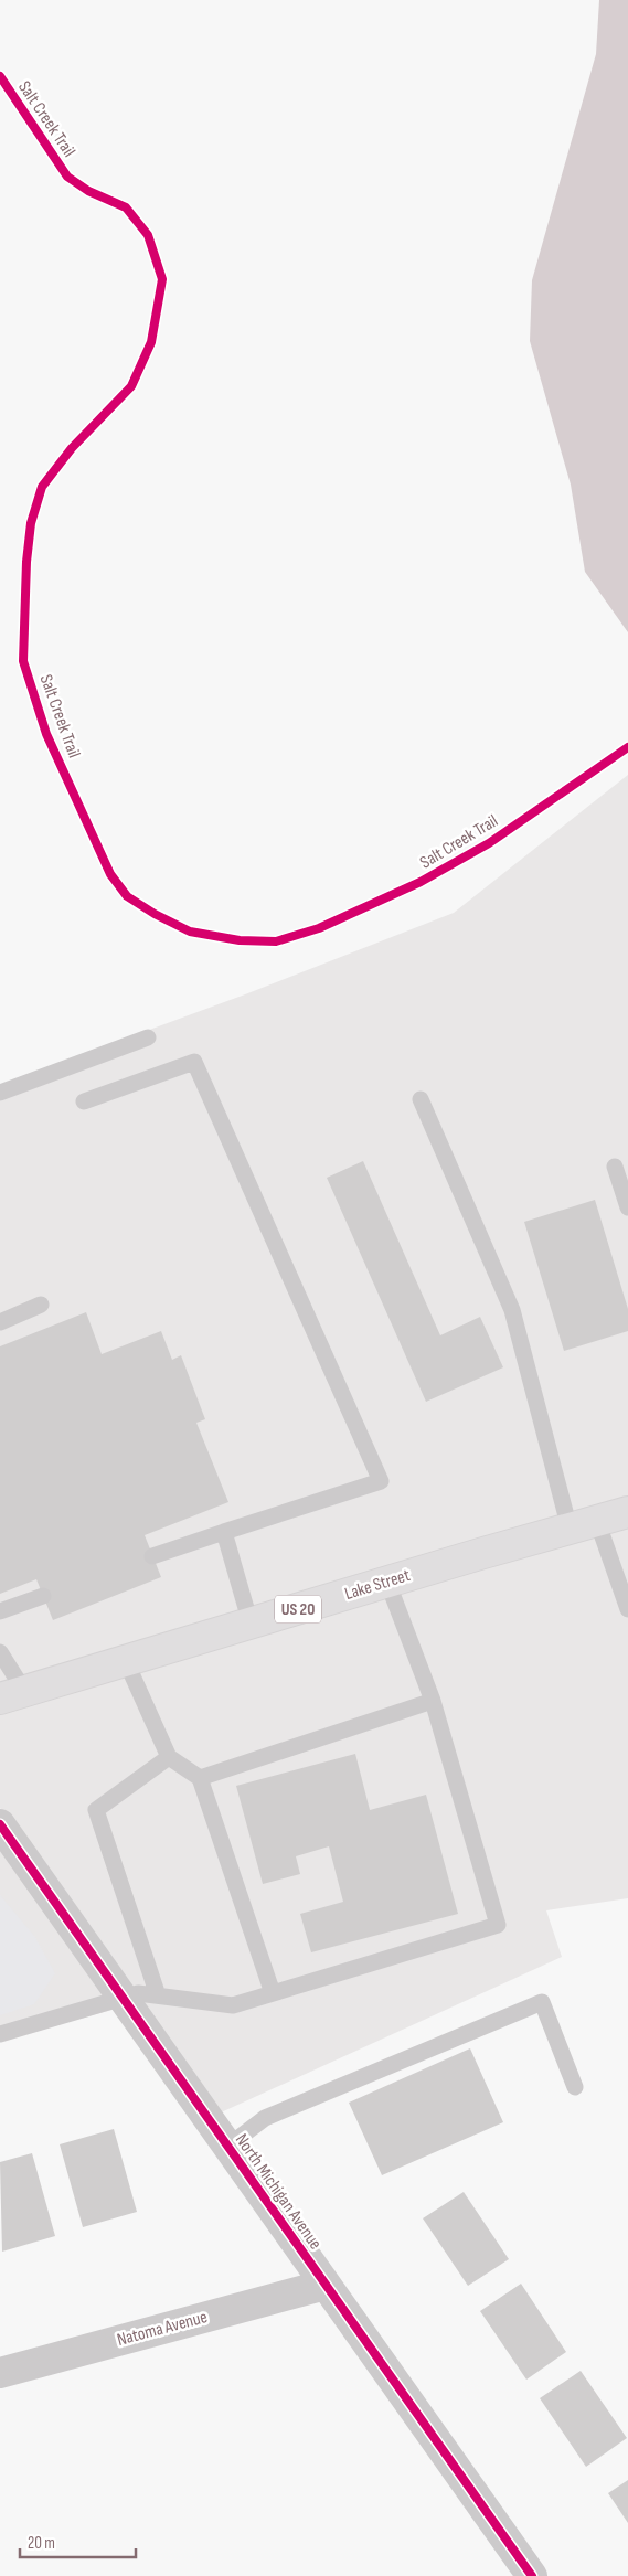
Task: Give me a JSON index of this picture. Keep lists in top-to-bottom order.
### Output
{
  "streets": {
    "main road": ["Lake Street", "US 20"],
    "street": ["North Michigan Avenue", "Natoma Avenue"],
    "cycle path": ["Salt Creek Trail"]
  },
  "crossings": [
    ["North Michigan Avenue", "Natoma Avenue"]
  ],
  "scale_bar": "20 m"
}
